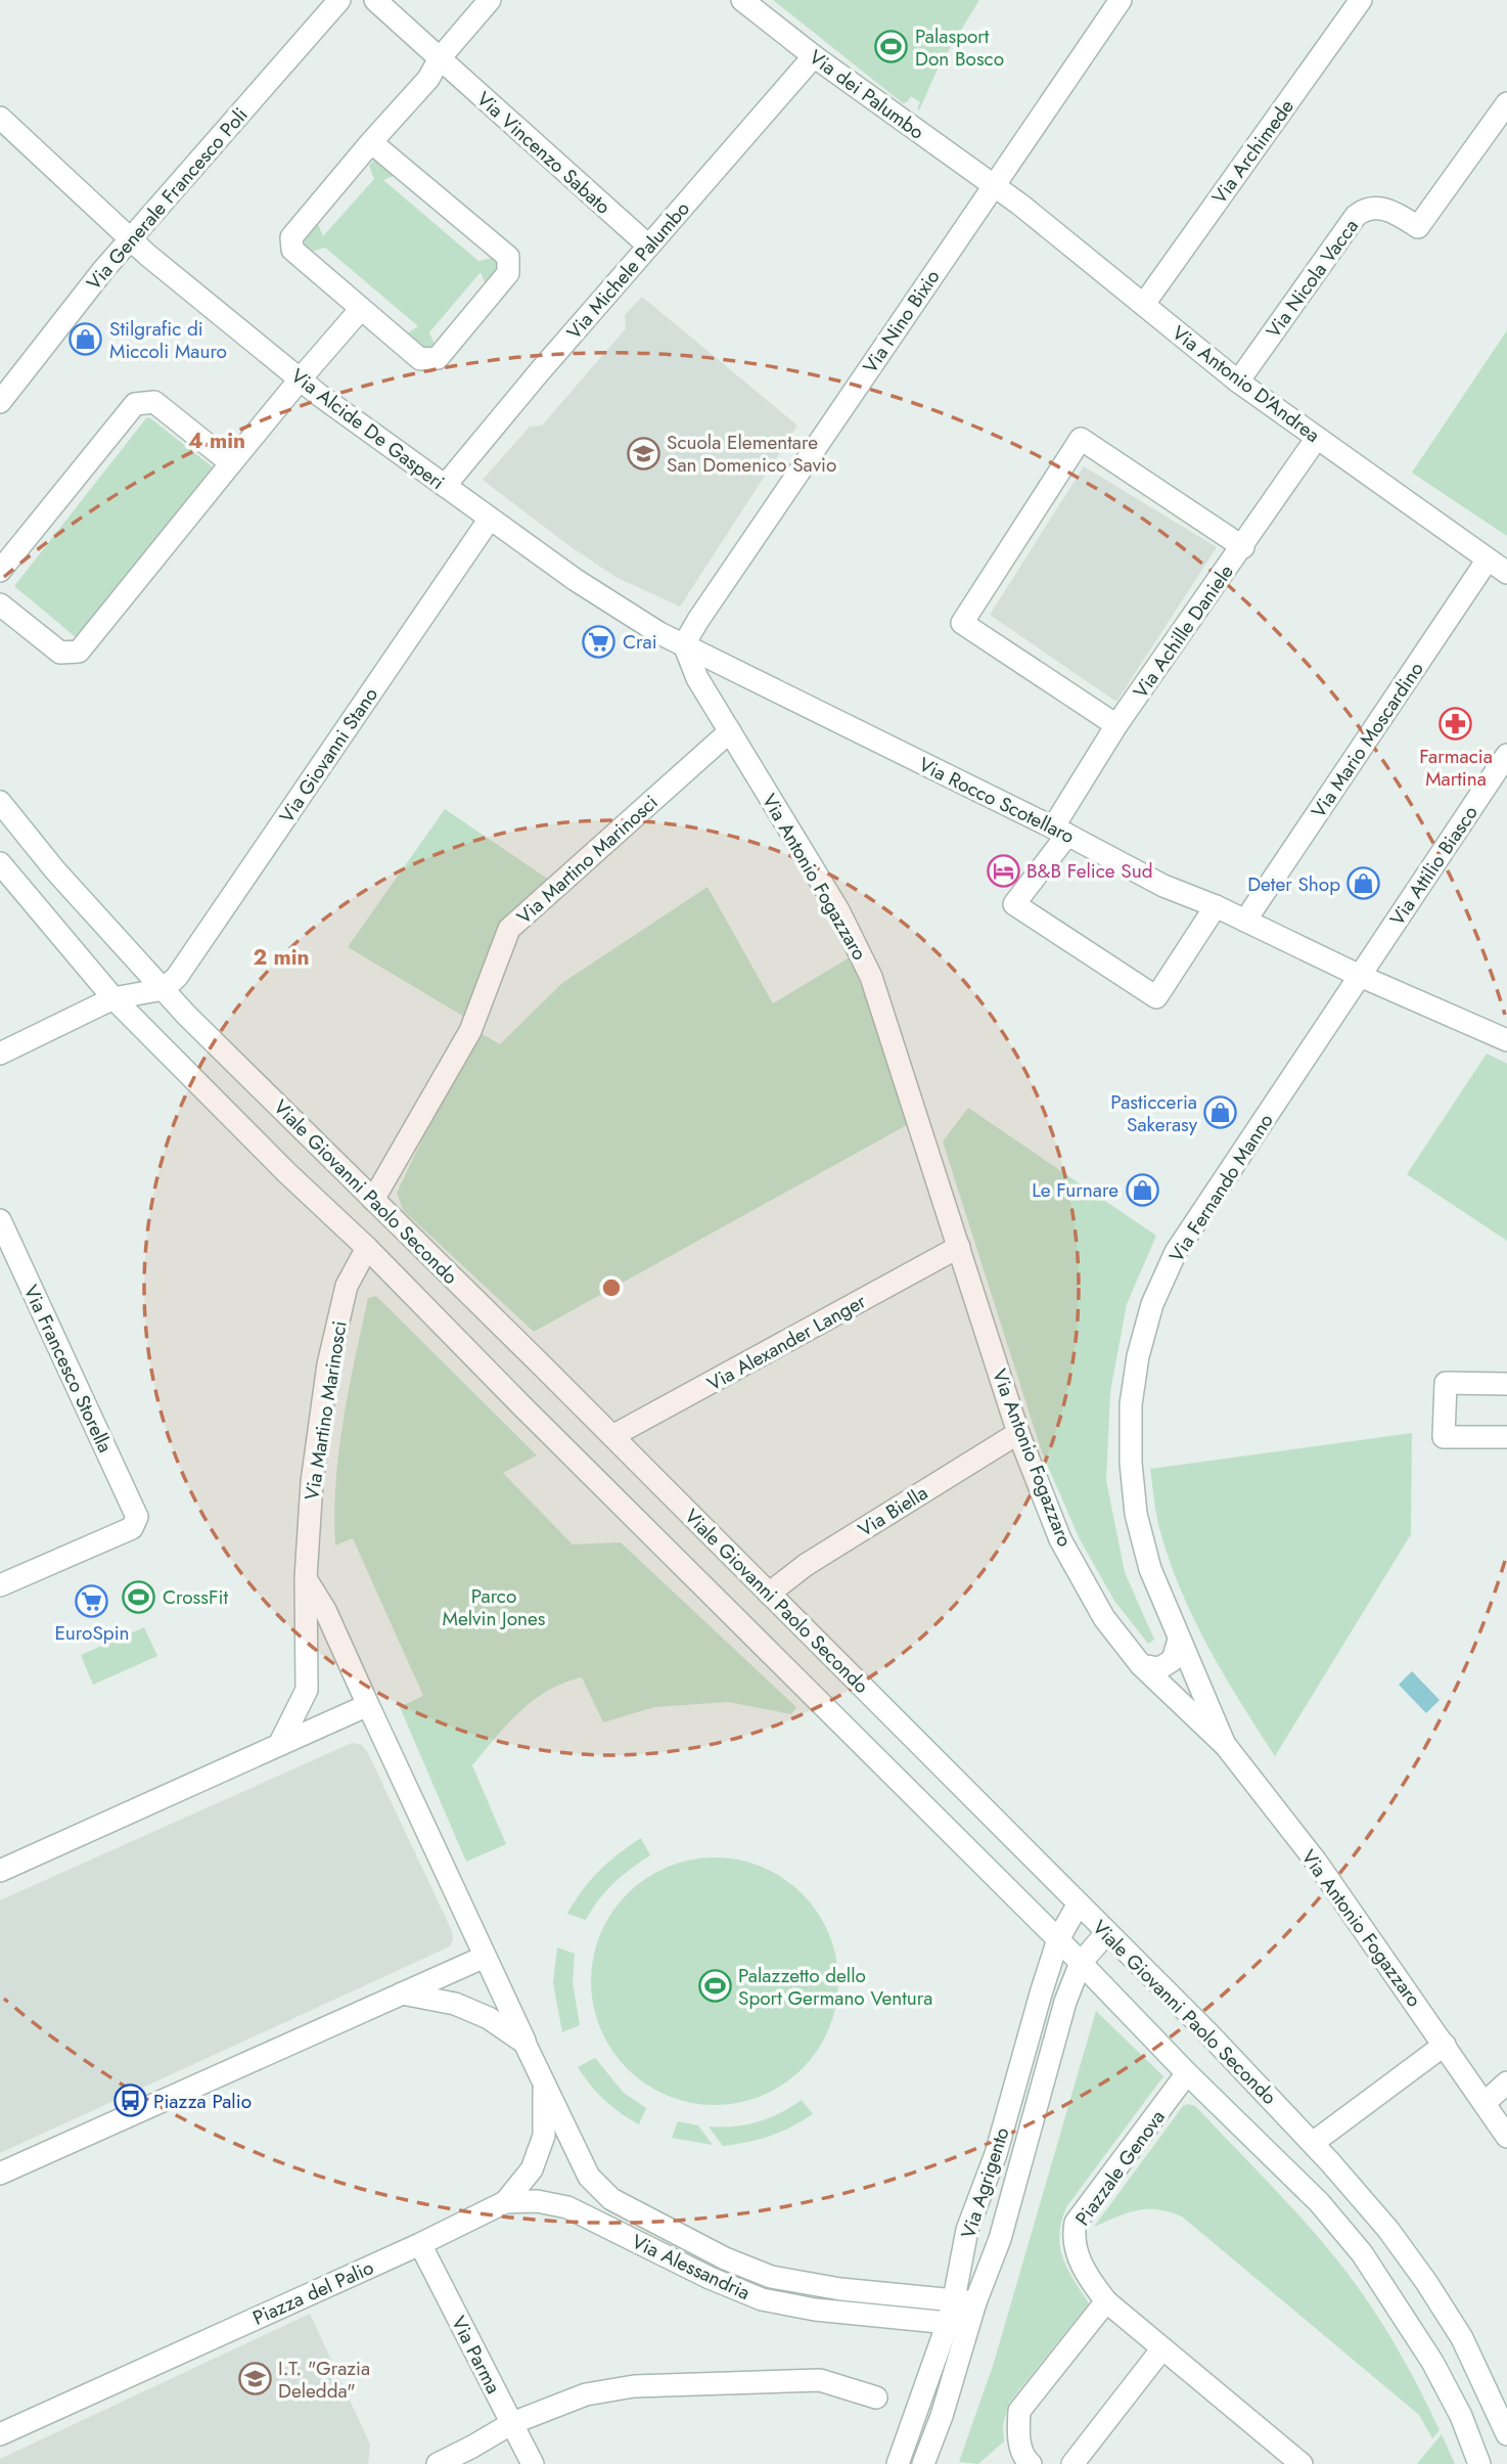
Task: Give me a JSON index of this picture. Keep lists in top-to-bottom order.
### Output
{
  "streets": {
    "street": [
      "Via dei Palumbo",
      "Via Archimede",
      "Via Vincenzo Sabato",
      "Via Generale Francesco Poli",
      "Via Michele Palumbo",
      "Via Nicola Vacca",
      "Via Nino Bixio",
      "Via Antonio D'Andrea",
      "Via Alcide De Gasperi",
      "Via Achille Daniele",
      "Via Mario Moscardino",
      "Via Giovanni Stano",
      "Via Rocco Scotellaro",
      "Via Martino Marinosci",
      "Via Attilio Biasco",
      "Via Antonio Fogazzaro",
      "Via Fernando Manno",
      "Viale Giovanni Paolo Secondo",
      "Via Alexander Langer",
      "Via Francesco Storella",
      "Via Biella",
      "Piazzale Genova",
      "Via Agrigento",
      "Via Alessandria",
      "Piazza del Palio",
      "Via Parma"
    ]
  },
  "crossings": [
    ["Via dei Palumbo", "Via Michele Palumbo"],
    ["Via dei Palumbo", "Via Nino Bixio"],
    ["Via dei Palumbo", "Via Antonio D'Andrea"],
    ["Via Archimede", "Via Antonio D'Andrea"],
    ["Via Vincenzo Sabato", "Via Michele Palumbo"],
    ["Via Generale Francesco Poli", "Via Alcide De Gasperi"],
    ["Via Michele Palumbo", "Via Alcide De Gasperi"],
    ["Via Nicola Vacca", "Via Antonio D'Andrea"],
    ["Via Nino Bixio", "Via Antonio D'Andrea"],
    ["Via Nino Bixio", "Via Alcide De Gasperi"],
    ["Via Nino Bixio", "Via Rocco Scotellaro"],
    ["Via Antonio D'Andrea", "Via Achille Daniele"],
    ["Via Antonio D'Andrea", "Via Mario Moscardino"],
    ["Via Alcide De Gasperi", "Via Giovanni Stano"],
    ["Via Alcide De Gasperi", "Via Rocco Scotellaro"],
    ["Via Achille Daniele", "Via Rocco Scotellaro"],
    ["Via Mario Moscardino", "Via Rocco Scotellaro"],
    ["Via Giovanni Stano", "Viale Giovanni Paolo Secondo"],
    ["Via Rocco Scotellaro", "Via Attilio Biasco"],
    ["Via Rocco Scotellaro", "Via Fernando Manno"],
    ["Via Martino Marinosci", "Via Antonio Fogazzaro"],
    ["Via Martino Marinosci", "Viale Giovanni Paolo Secondo"],
    ["Via Attilio Biasco", "Via Fernando Manno"],
    ["Via Antonio Fogazzaro", "Via Fernando Manno"],
    ["Via Antonio Fogazzaro", "Via Alexander Langer"],
    ["Via Antonio Fogazzaro", "Via Biella"],
    ["Viale Giovanni Paolo Secondo", "Via Alexander Langer"],
    ["Viale Giovanni Paolo Secondo", "Via Biella"],
    ["Viale Giovanni Paolo Secondo", "Piazzale Genova"],
    ["Viale Giovanni Paolo Secondo", "Via Agrigento"],
    ["Via Agrigento", "Via Alessandria"],
    ["Via Alessandria", "Piazza del Palio"],
    ["Piazza del Palio", "Via Parma"]
  ],
  "parks": ["Parco Melvin Jones"],
  "places": {
    "sports": ["Palasport Don Bosco", "CrossFit", "Palazzetto dello Sport Germano Ventura"],
    "shop": [
      "Stilgrafic di Miccoli Mauro",
      "Deter Shop",
      "Pasticceria Sakerasy",
      "Le Furnare"
    ],
    "school or university": ["Scuola Elementare San Domenico Savio", "I.T. \"Grazia Deledda\""],
    "supermarket": ["Crai", "EuroSpin"],
    "pharmacy": ["Farmacia Martina"],
    "hotel": ["B&B Felice Sud"],
    "bus stop": ["Piazza Palio"]
  },
  "rings": ["4 min", "2 min"]
}
